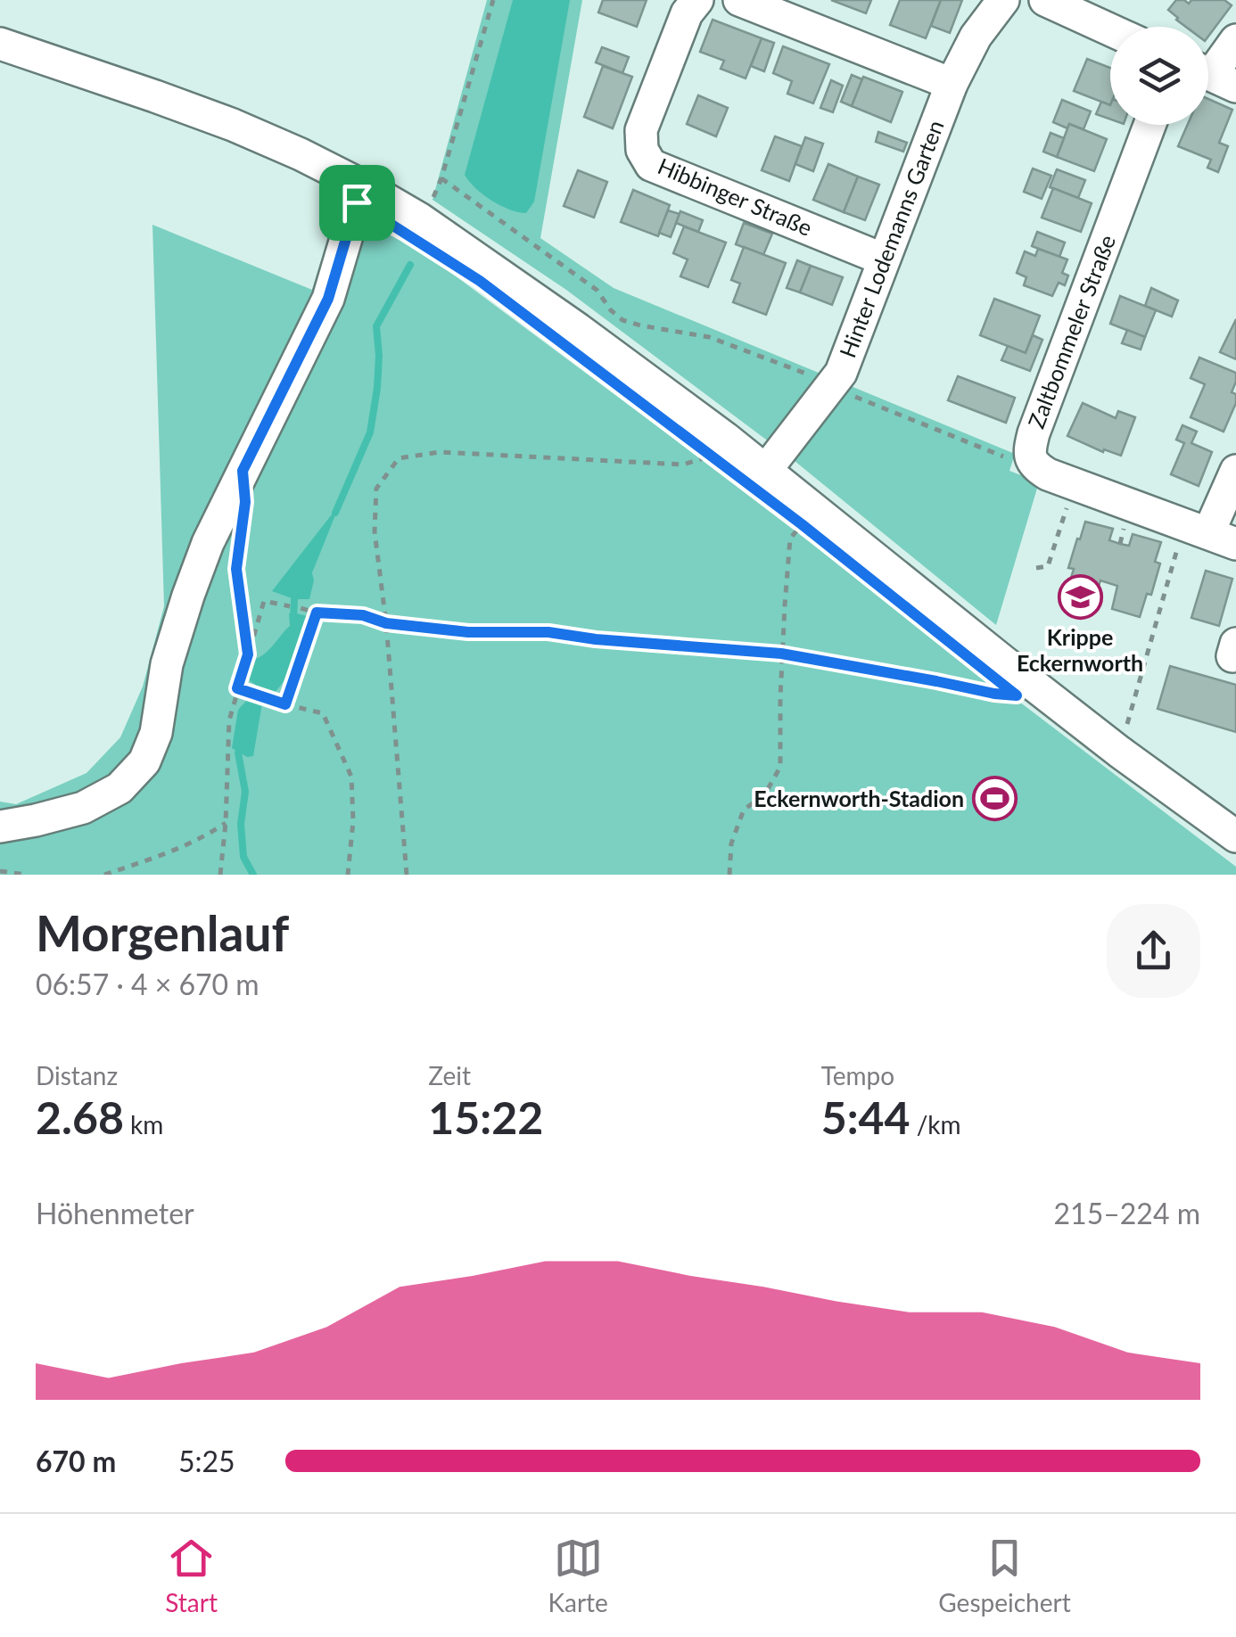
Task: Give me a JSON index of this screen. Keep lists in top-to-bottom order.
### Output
{
  "streets": {
    "street": ["Hibbinger Straße", "Hinter Lodemanns Garten", "Zaltbommeler Straße"]
  },
  "crossings": [
    ["Hibbinger Straße", "Hinter Lodemanns Garten"]
  ],
  "places": {
    "school or university": ["Krippe Eckernworth"],
    "sports": ["Eckernworth-Stadion"]
  },
  "page": {
    "heading": ["Morgenlauf", "06:57 · 4 × 670 m"],
    "stats": [
      ["Distanz", "2.68 km"],
      ["Zeit", "15:22"],
      ["Tempo", "5:44 /km"]
    ],
    "chart": ["Höhenmeter", "215–224 m"],
    "list": [
      {
        "name": "670 m",
        "note": "5:25"
      }
    ],
    "tabs": ["Start", "Karte", "Gespeichert"]
  }
}
